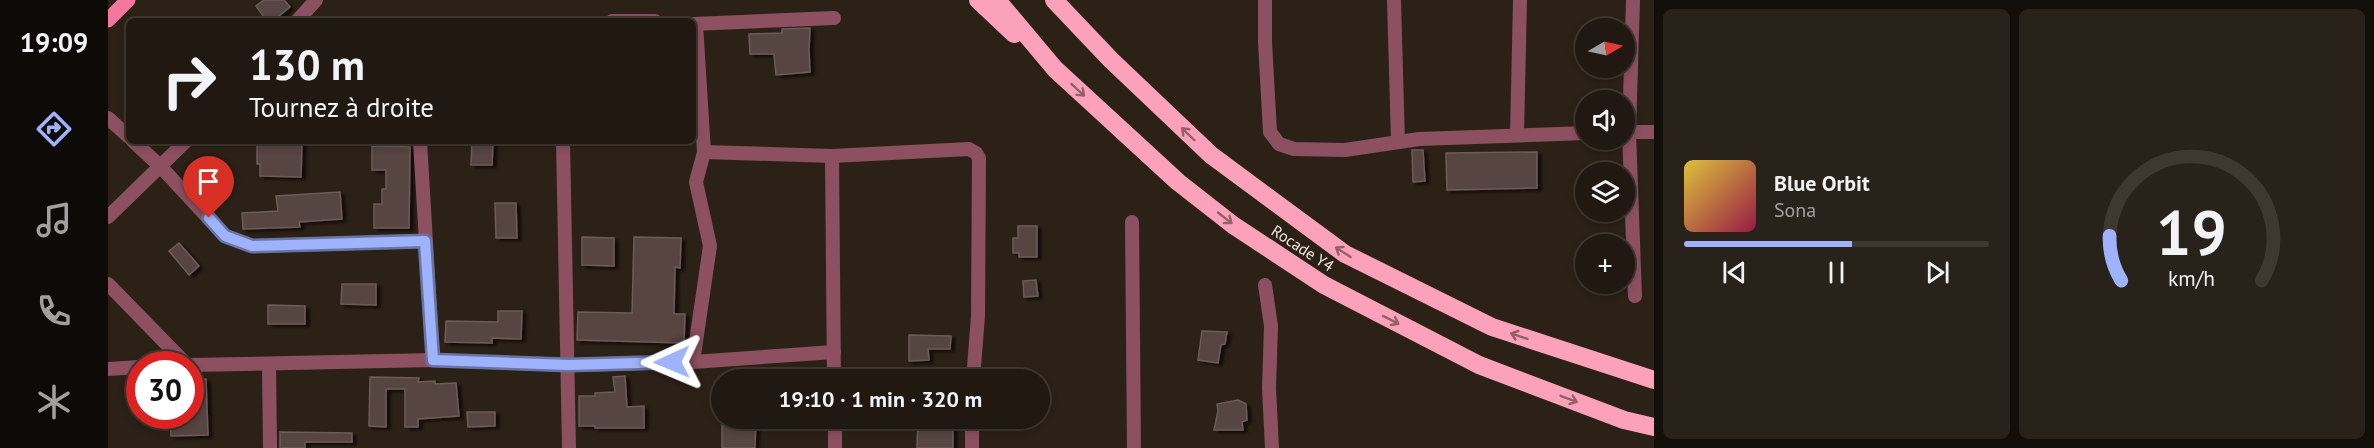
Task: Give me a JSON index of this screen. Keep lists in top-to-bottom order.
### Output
{
  "streets": {
    "highway": ["Rocade Y4"]
  },
  "north": "right",
  "page": {
    "tabs": "19:09",
    "map_buttons": "+",
    "turn": ["130 m", "Tournez à droite"],
    "song": ["Blue Orbit", "Sona"],
    "limit": "30",
    "trip": "19:10 · 1 min · 320 m",
    "gauge": ["19", "km/h"]
  }
}
